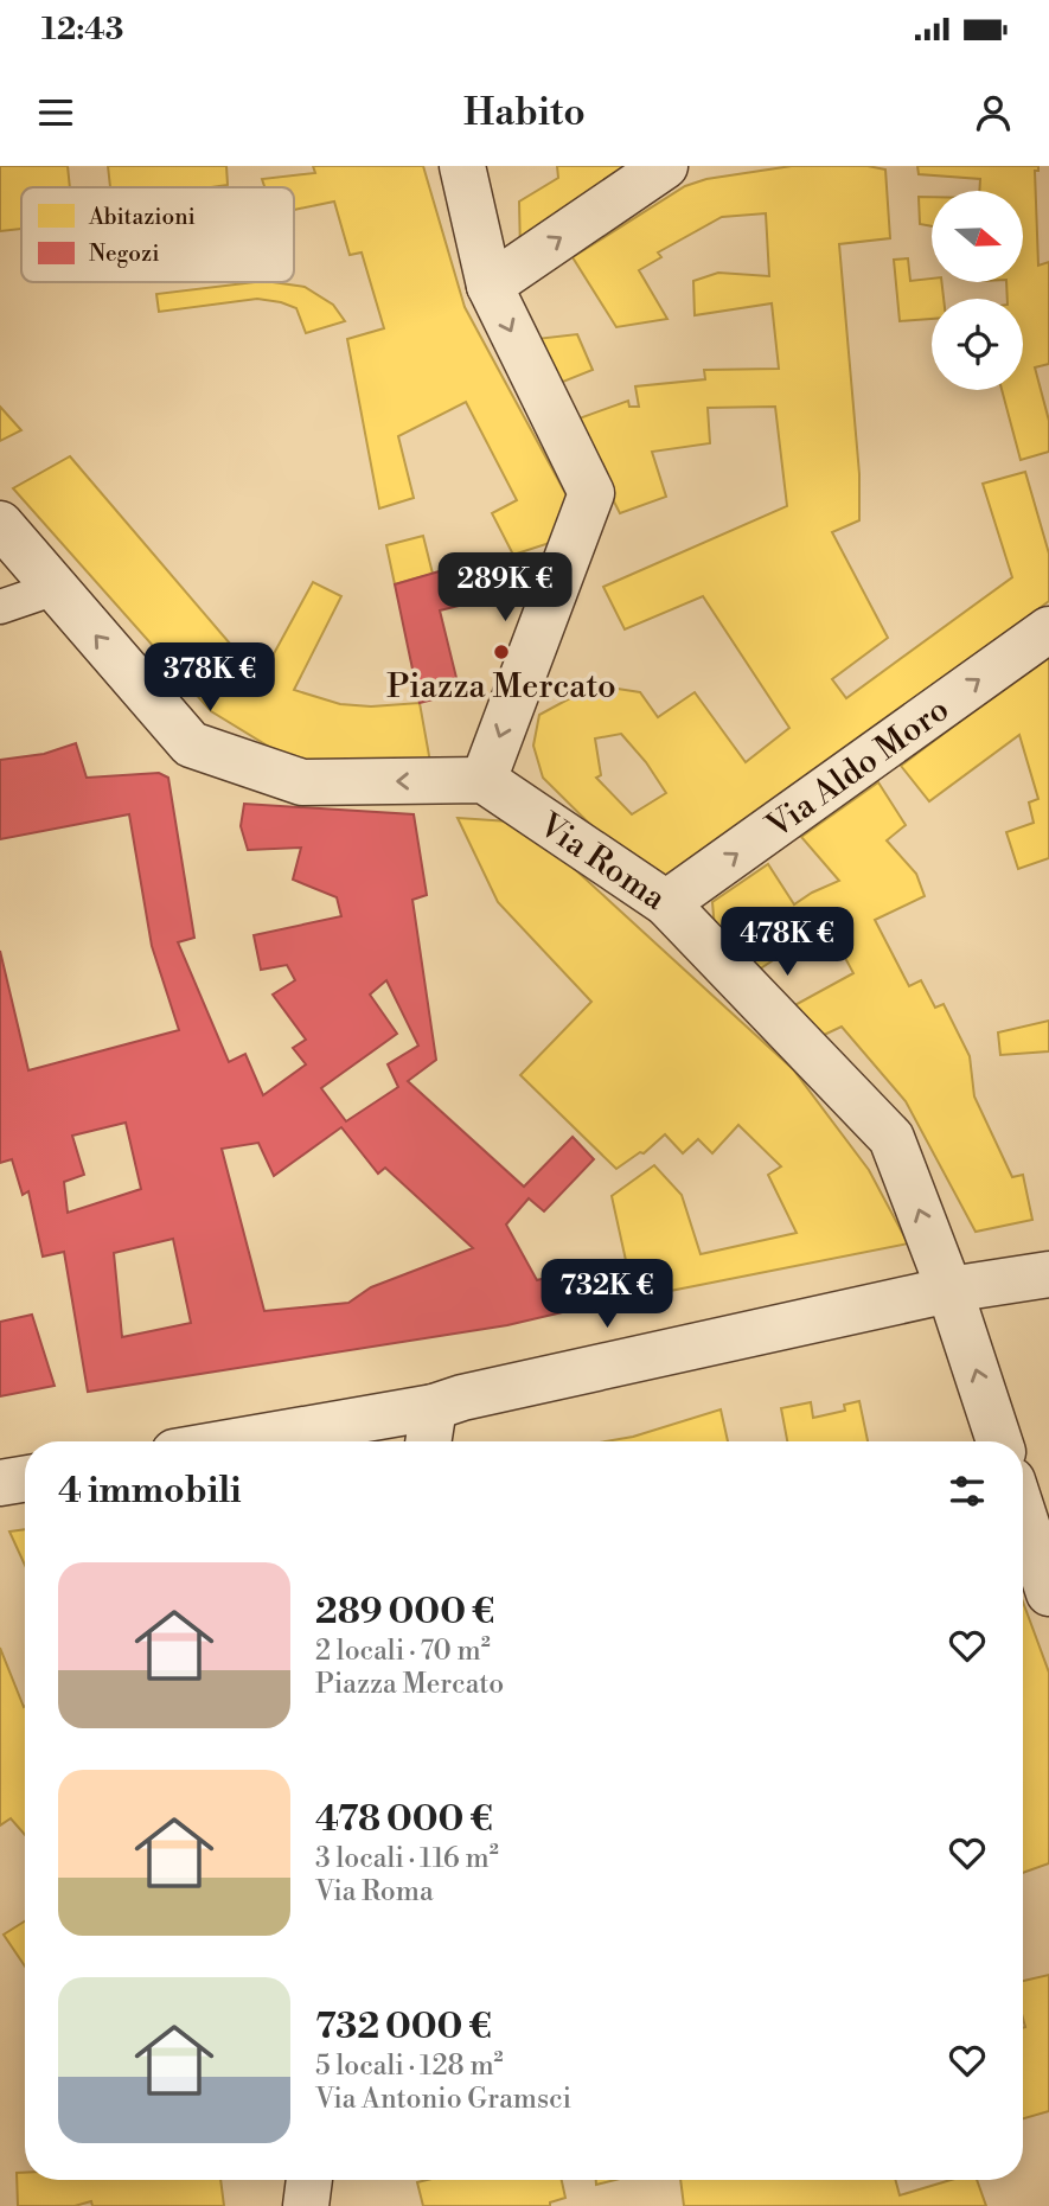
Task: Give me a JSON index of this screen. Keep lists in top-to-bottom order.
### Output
{
  "streets": {
    "street": ["Via Aldo Moro", "Via Roma"]
  },
  "crossings": [
    ["Via Aldo Moro", "Via Roma"]
  ],
  "one_way": ["Via Aldo Moro", "Via Roma"],
  "places": ["Piazza Mercato"],
  "legend": ["Abitazioni", "Negozi"],
  "north": "right",
  "page": {
    "status": "12:43",
    "header": "Habito",
    "price": [
      "289K €",
      "378K €",
      "478K €",
      "732K €"
    ],
    "heading": "4 immobili",
    "list": [
      {
        "name": "289 000 €",
        "note": "2 locali · 70 m² · Piazza Mercato"
      },
      {
        "name": "478 000 €",
        "note": "3 locali · 116 m² · Via Roma"
      },
      {
        "name": "732 000 €",
        "note": "5 locali · 128 m² · Via Antonio Gramsci"
      }
    ]
  }
}
